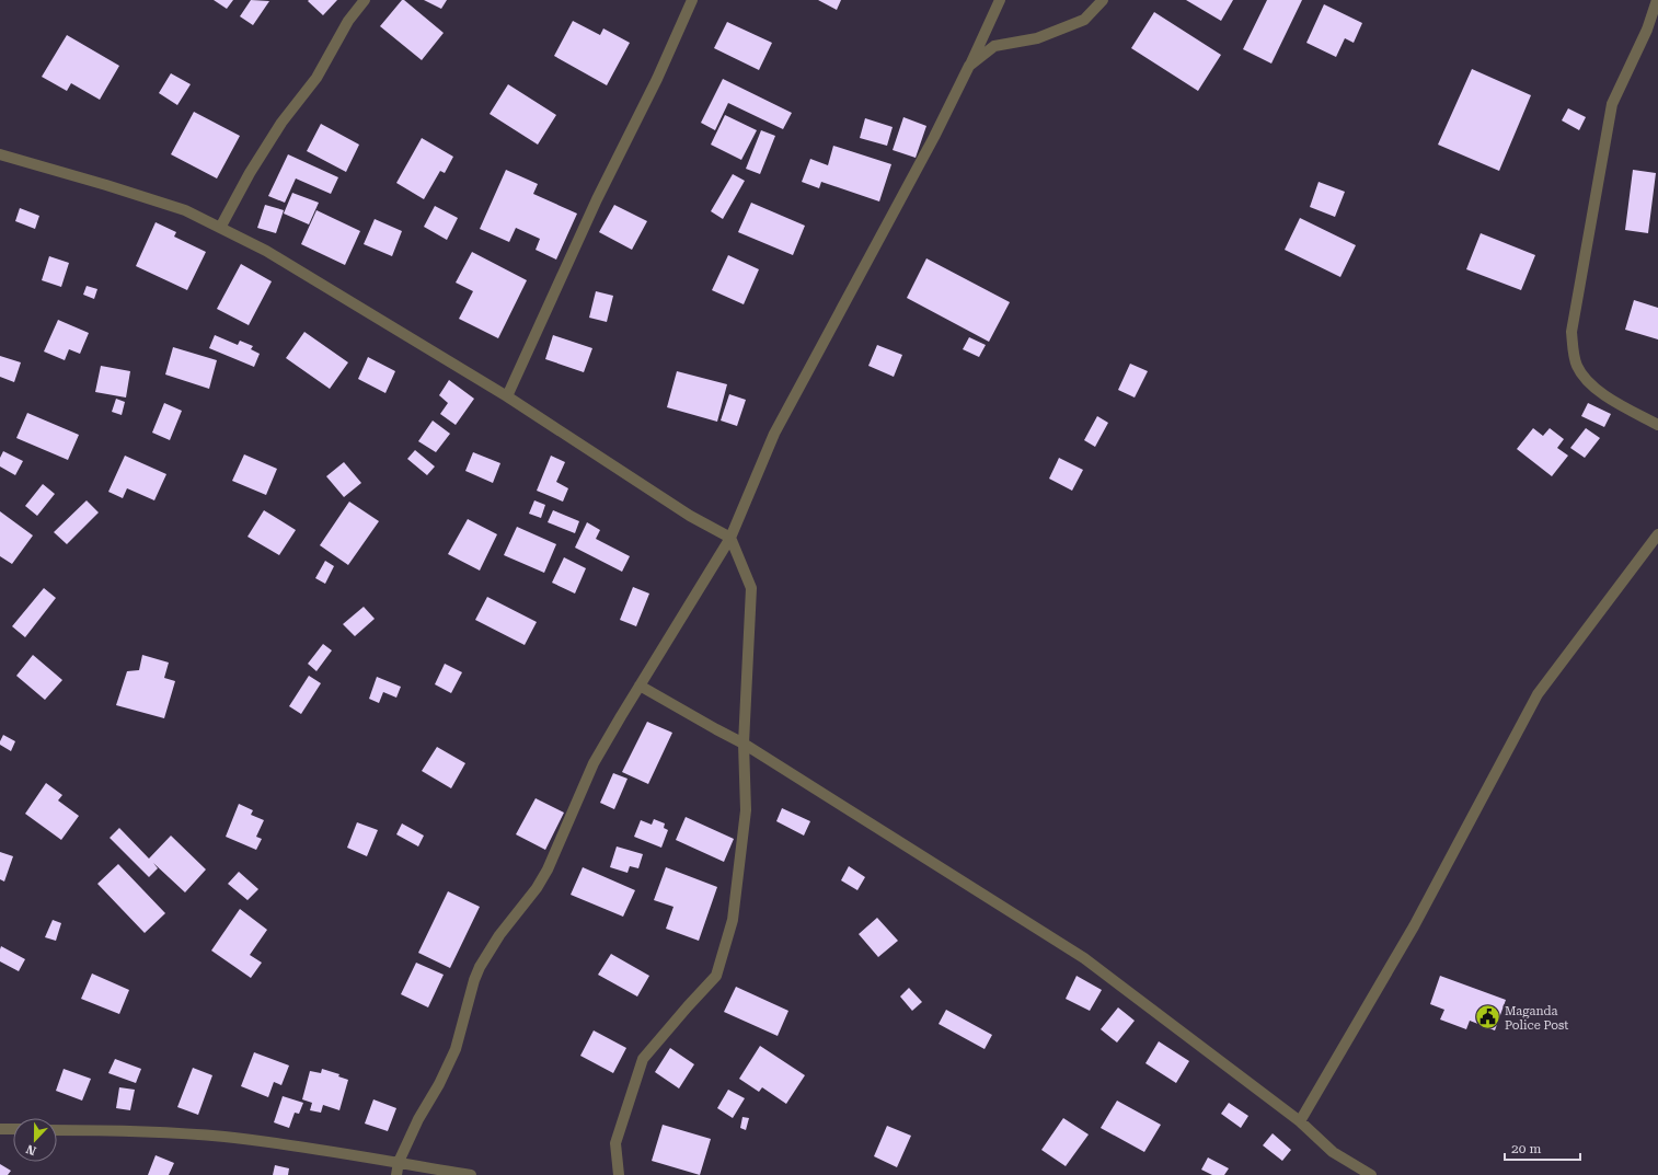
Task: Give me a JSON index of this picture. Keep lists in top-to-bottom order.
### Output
{
  "places": {
    "public building": ["Maganda Police Post"]
  },
  "scale_bar": "20 m",
  "north": "bottom"
}
